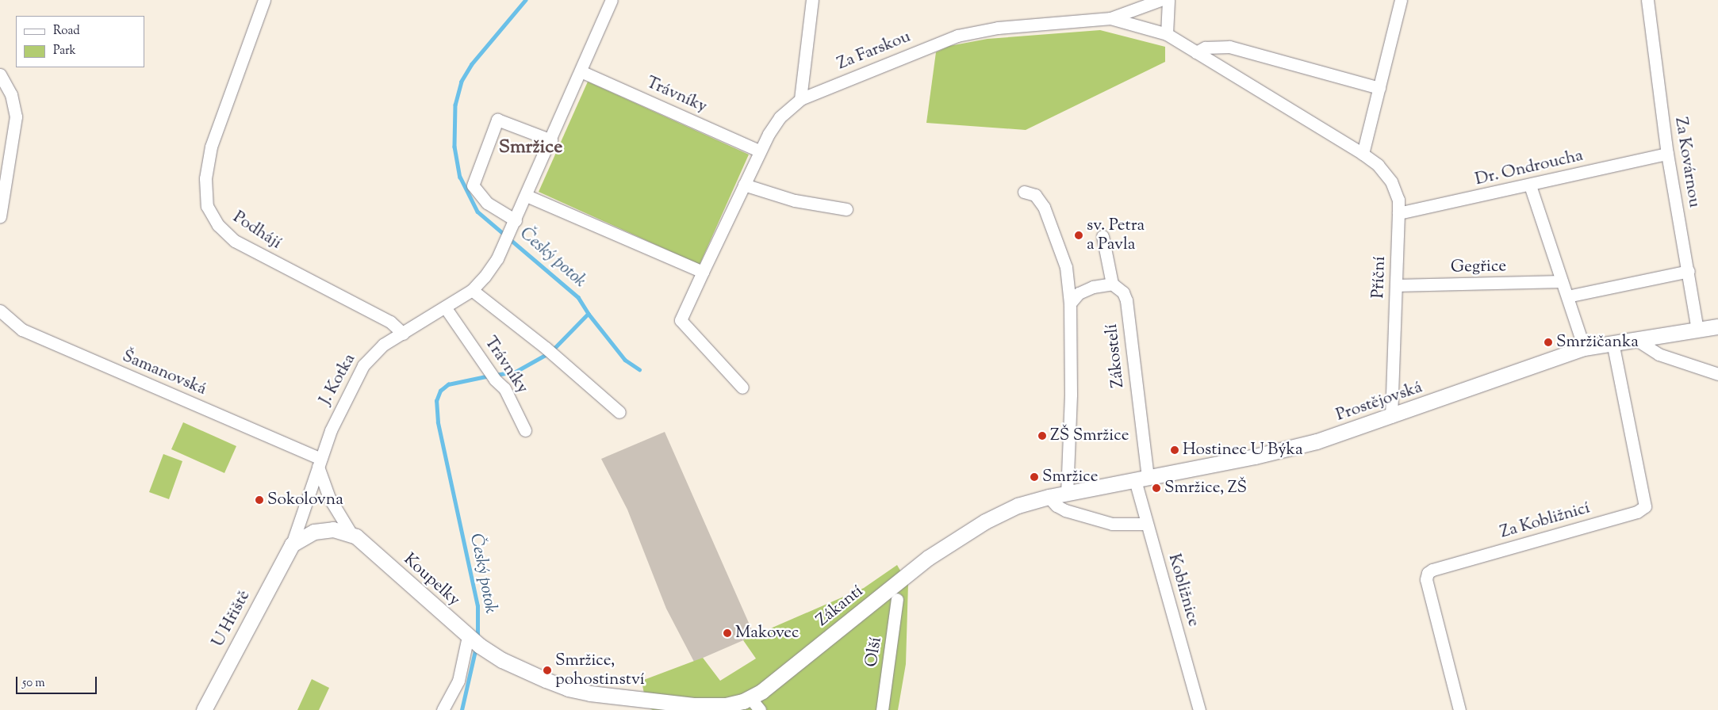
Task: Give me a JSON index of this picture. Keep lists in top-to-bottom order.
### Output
{
  "streets": {
    "main road": [
      "Prostějovská",
      "Koupelky",
      "Zákantí",
      "U Hřiště"
    ],
    "street": [
      "Za Farskou",
      "Trávníky",
      "Za Kovárnou",
      "Dr. Ondroucha",
      "Podhájí",
      "Gegřice",
      "Příční",
      "Zákostelí",
      "Šamanovská",
      "J. Kotka",
      "Za Kobližnicí",
      "Kobližnice",
      "Olší"
    ]
  },
  "crossings": [
    ["Za Farskou", "Trávníky"],
    ["Za Farskou", "Příční"],
    ["Trávníky", "J. Kotka"],
    ["Za Kovárnou", "Dr. Ondroucha"],
    ["Za Kovárnou", "Prostějovská"],
    ["Dr. Ondroucha", "Příční"],
    ["Podhájí", "J. Kotka"],
    ["Gegřice", "Příční"],
    ["Příční", "Prostějovská"],
    ["Zákostelí", "Prostějovská"],
    ["Zákostelí", "Kobližnice"],
    ["Šamanovská", "J. Kotka"],
    ["Šamanovská", "Koupelky"],
    ["J. Kotka", "Koupelky"],
    ["Prostějovská", "Za Kobližnicí"],
    ["Prostějovská", "Kobližnice"],
    ["Prostějovská", "Zákantí"],
    ["Koupelky", "Zákantí"],
    ["Koupelky", "U Hřiště"]
  ],
  "districts": ["Smržice"],
  "water": ["Český potok"],
  "places": [
    "sv. Petra a Pavla",
    "Smržičanka",
    "ZŠ Smržice",
    "Hostinec U Býka",
    "Smržice",
    "Smržice, ZŠ",
    "Sokolovna",
    "Makovec",
    "Smržice, pohostinství"
  ],
  "legend": ["Road", "Park"],
  "scale_bar": "50 m"
}
